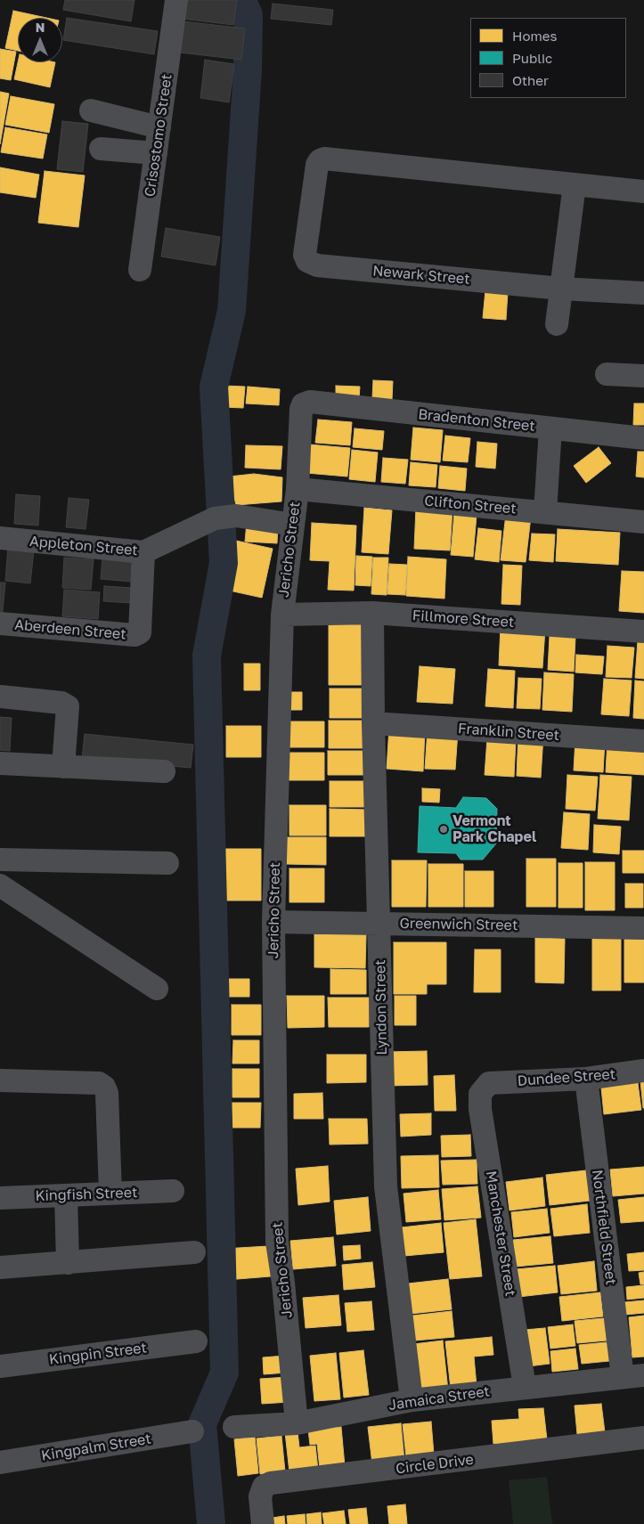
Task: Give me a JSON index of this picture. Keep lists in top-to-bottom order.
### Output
{
  "streets": {
    "street": [
      "Crisostomo Street",
      "Newark Street",
      "Bradenton Street",
      "Clifton Street",
      "Appleton Street",
      "Jericho Street",
      "Fillmore Street",
      "Aberdeen Street",
      "Franklin Street",
      "Greenwich Street",
      "Lyndon Street",
      "Dundee Street",
      "Kingfish Street",
      "Northfield Street",
      "Manchester Street",
      "Kingpin Street",
      "Jamaica Street",
      "Kingpalm Street",
      "Circle Drive"
    ]
  },
  "crossings": [
    ["Bradenton Street", "Jericho Street"],
    ["Clifton Street", "Jericho Street"],
    ["Appleton Street", "Jericho Street"],
    ["Appleton Street", "Aberdeen Street"],
    ["Jericho Street", "Fillmore Street"],
    ["Jericho Street", "Greenwich Street"],
    ["Jericho Street", "Jamaica Street"],
    ["Fillmore Street", "Lyndon Street"],
    ["Franklin Street", "Lyndon Street"],
    ["Greenwich Street", "Lyndon Street"],
    ["Lyndon Street", "Jamaica Street"],
    ["Dundee Street", "Northfield Street"],
    ["Dundee Street", "Manchester Street"],
    ["Northfield Street", "Jamaica Street"],
    ["Manchester Street", "Jamaica Street"]
  ],
  "places": ["Vermont Park Chapel"],
  "legend": ["Homes", "Public", "Other"],
  "north": "top"
}
